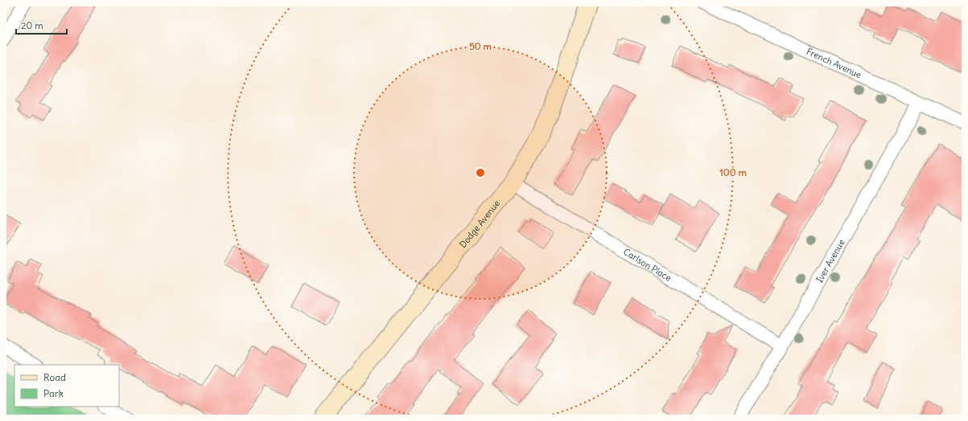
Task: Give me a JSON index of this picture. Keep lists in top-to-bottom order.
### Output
{
  "streets": {
    "main road": ["Dodge Avenue"],
    "street": ["French Avenue", "Iver Avenue", "Carlson Place"]
  },
  "crossings": [
    ["French Avenue", "Iver Avenue"],
    ["Dodge Avenue", "Carlson Place"],
    ["Iver Avenue", "Carlson Place"]
  ],
  "legend": ["Road", "Park"],
  "scale_bar": "20 m",
  "rings": ["50 m", "100 m"]
}
